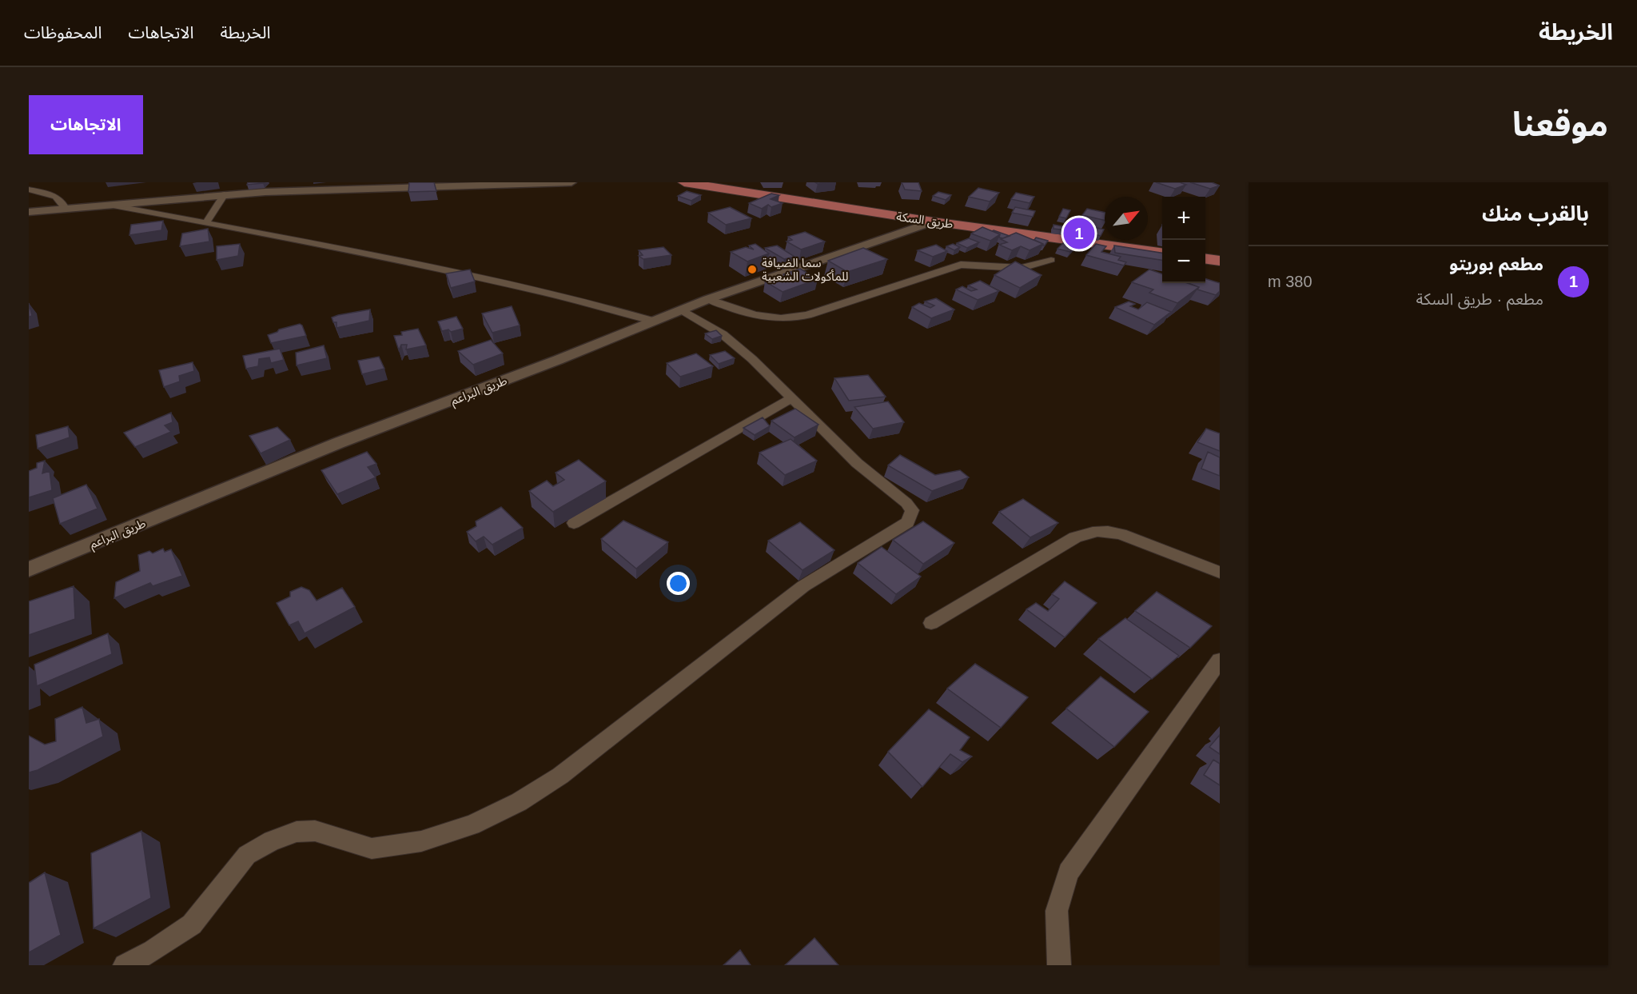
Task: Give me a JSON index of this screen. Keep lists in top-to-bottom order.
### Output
{
  "streets": {
    "main road": ["طريق السكة"],
    "street": ["طريق البراعم"]
  },
  "crossings": [
    ["طريق السكة", "طريق البراعم"]
  ],
  "places": ["سما الضيافة للمأكولات الشعبية"],
  "north": "top right",
  "page": {
    "header": "الخريطة",
    "nav": ["الخريطة", "الاتجاهات", "المحفوظات"],
    "title": "موقعنا",
    "buttons": "الاتجاهات",
    "heading": "بالقرب منك",
    "map_buttons": ["+", "−"],
    "pins": "1",
    "list": [
      {
        "mark": "1",
        "name": "مطعم بوريتو",
        "note": "مطعم · طريق السكة",
        "value": "380 m"
      }
    ]
  }
}
